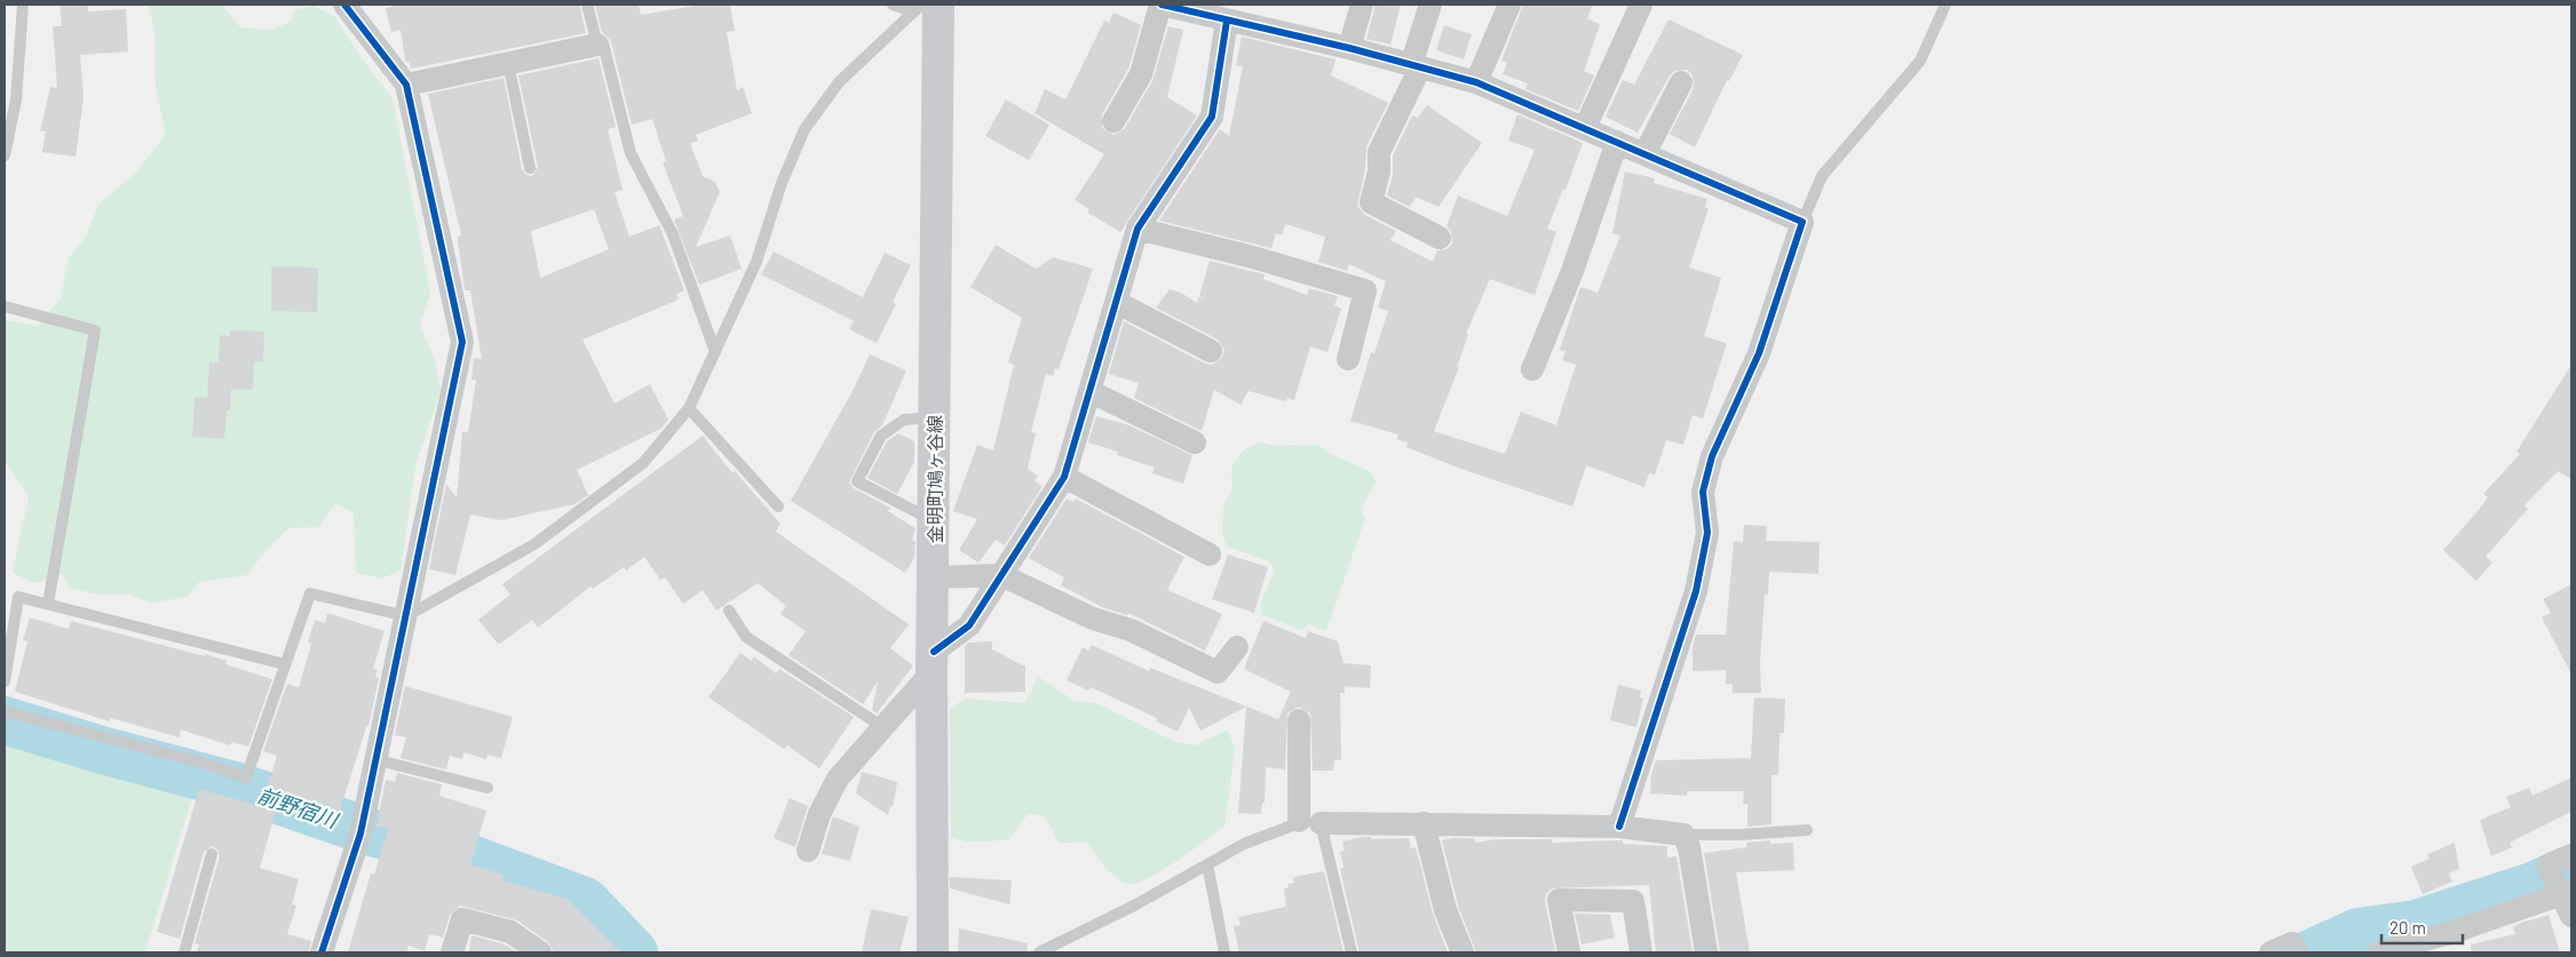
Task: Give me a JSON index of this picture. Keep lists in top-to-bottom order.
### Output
{
  "streets": {
    "main road": ["金明町鳩ヶ谷線"]
  },
  "water": ["前野宿川"],
  "scale_bar": "20 m"
}
